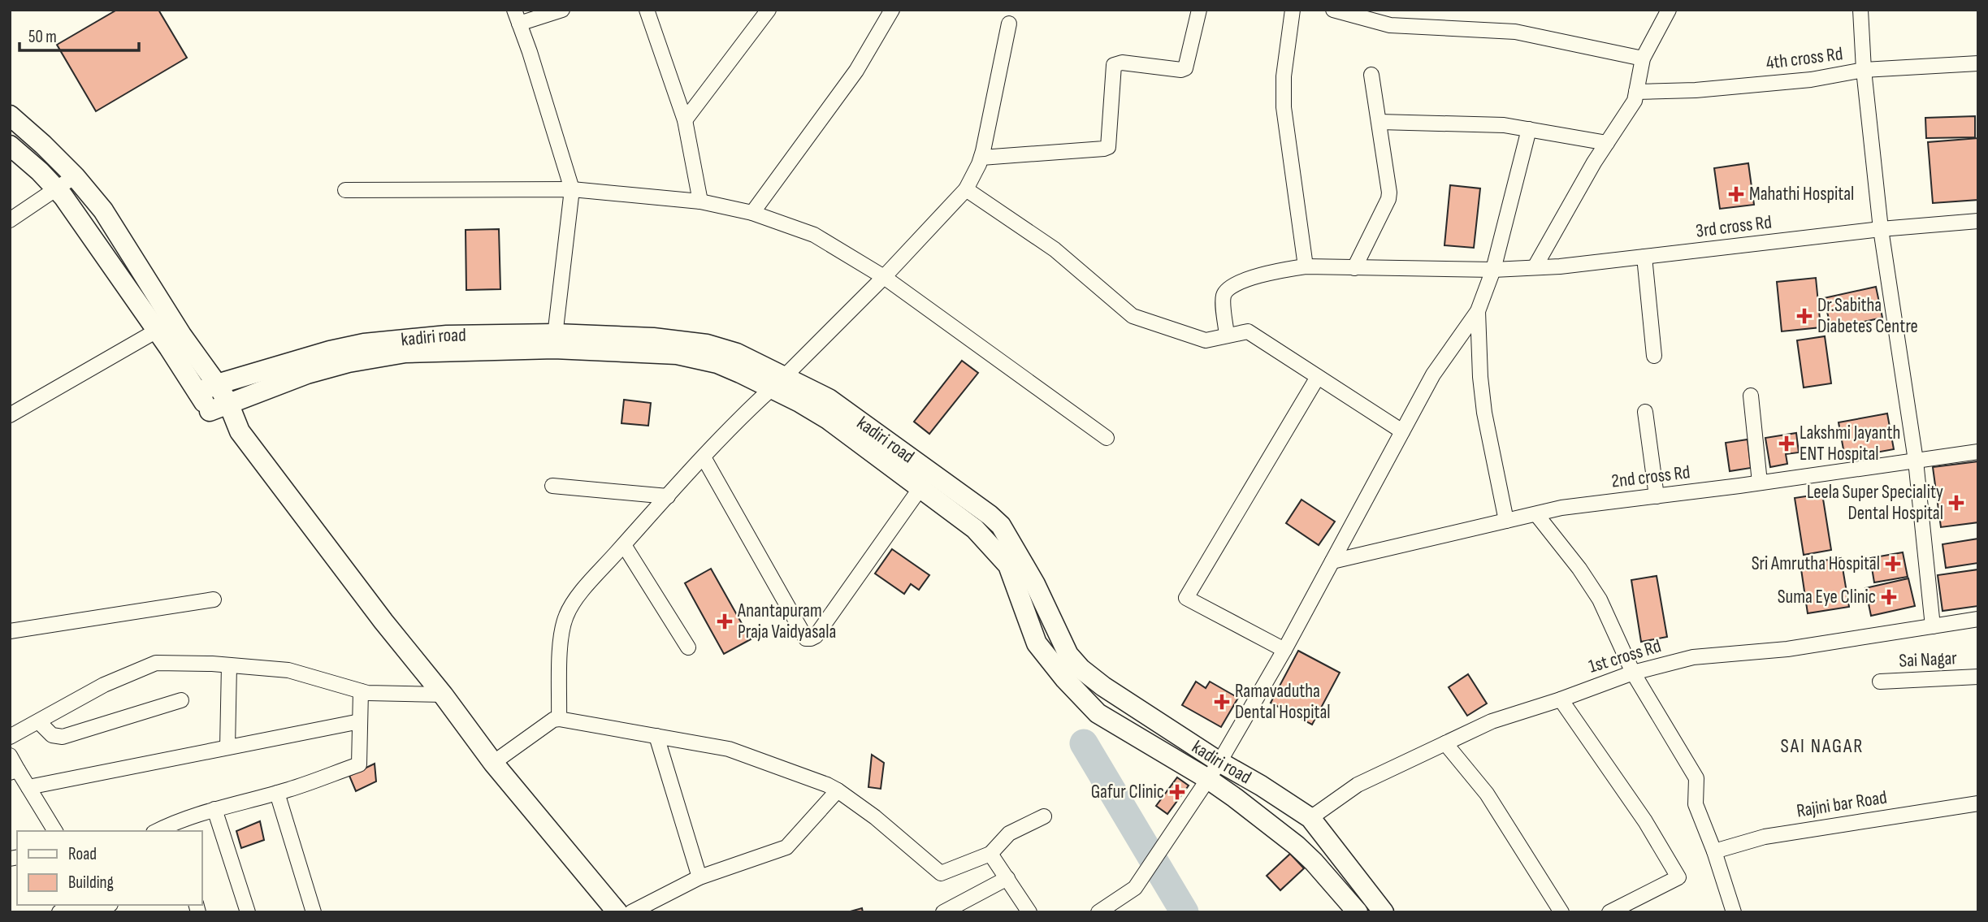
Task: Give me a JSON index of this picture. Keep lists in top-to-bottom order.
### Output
{
  "streets": {
    "main road": ["kadiri road"],
    "street": [
      "4th cross Rd",
      "3rd cross Rd",
      "2nd cross Rd",
      "1st cross Rd",
      "Sai Nagar",
      "Rajini bar Road"
    ]
  },
  "crossings": [
    ["kadiri road", "1st cross Rd"]
  ],
  "districts": ["SAI NAGAR"],
  "places": {
    "health": [
      "Mahathi Hospital",
      "Dr.Sabitha Diabetes Centre",
      "Lakshmi Jayanth ENT Hospital",
      "Leela Super Speciality Dental Hospital",
      "Sri Amrutha Hospital",
      "Suma Eye Clinic",
      "Anantapuram Praja Vaidyasala",
      "Ramavadutha Dental Hospital",
      "Gafur Clinic"
    ]
  },
  "legend": ["Road", "Building"],
  "scale_bar": "50 m"
}
